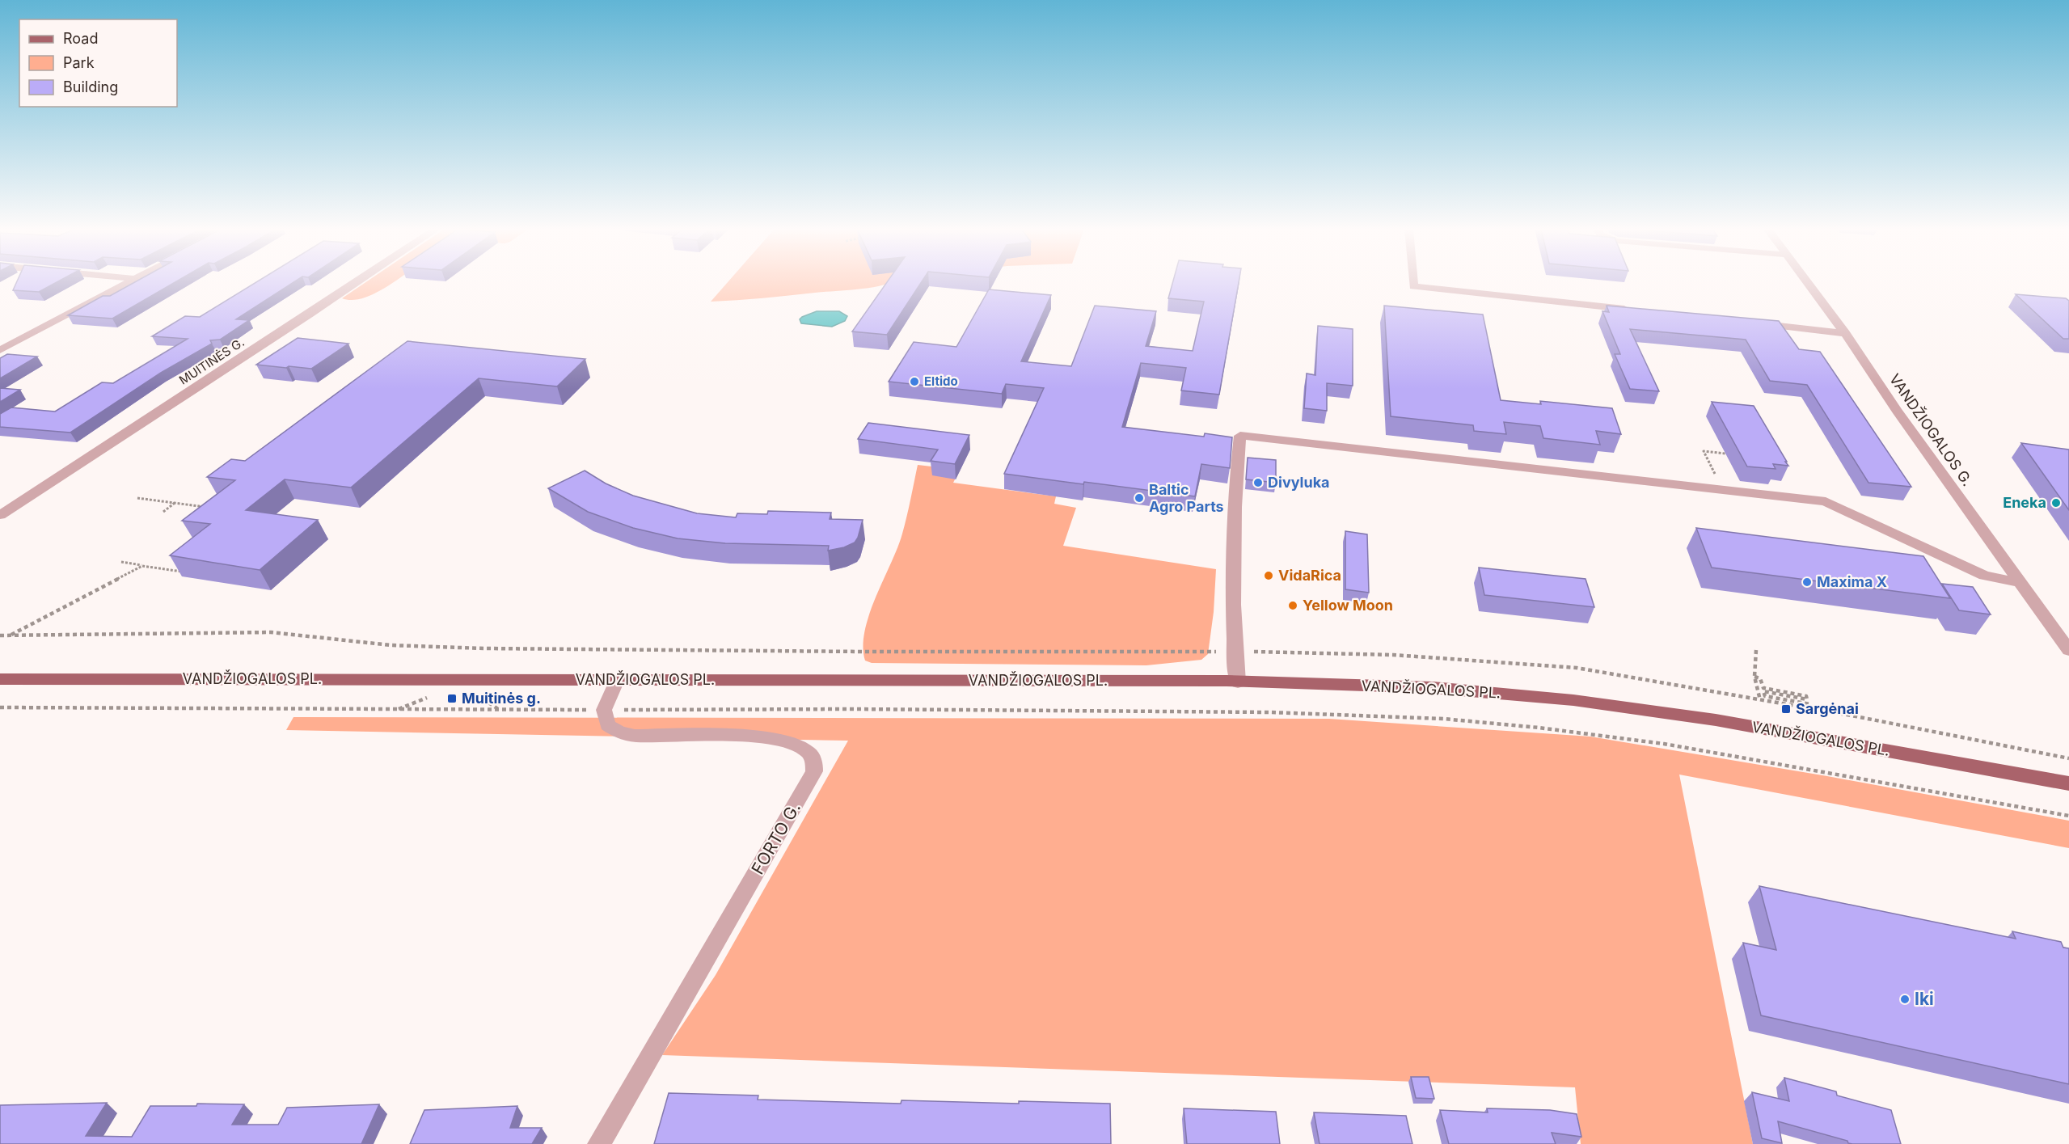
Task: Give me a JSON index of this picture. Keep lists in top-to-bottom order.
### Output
{
  "streets": {
    "main road": ["VANDŽIOGALOS PL."],
    "street": ["MUITINĖS G.", "VANDŽIOGALOS G.", "FORTO G."]
  },
  "places": {
    "other": [
      "Eltido",
      "Divyluka",
      "Baltic Agro Parts",
      "Eneka",
      "VidaRica",
      "Maxima X",
      "Yellow Moon",
      "Iki"
    ],
    "transit": ["Muitinės g.", "Sargėnai"]
  },
  "legend": ["Road", "Park", "Building"]
}
